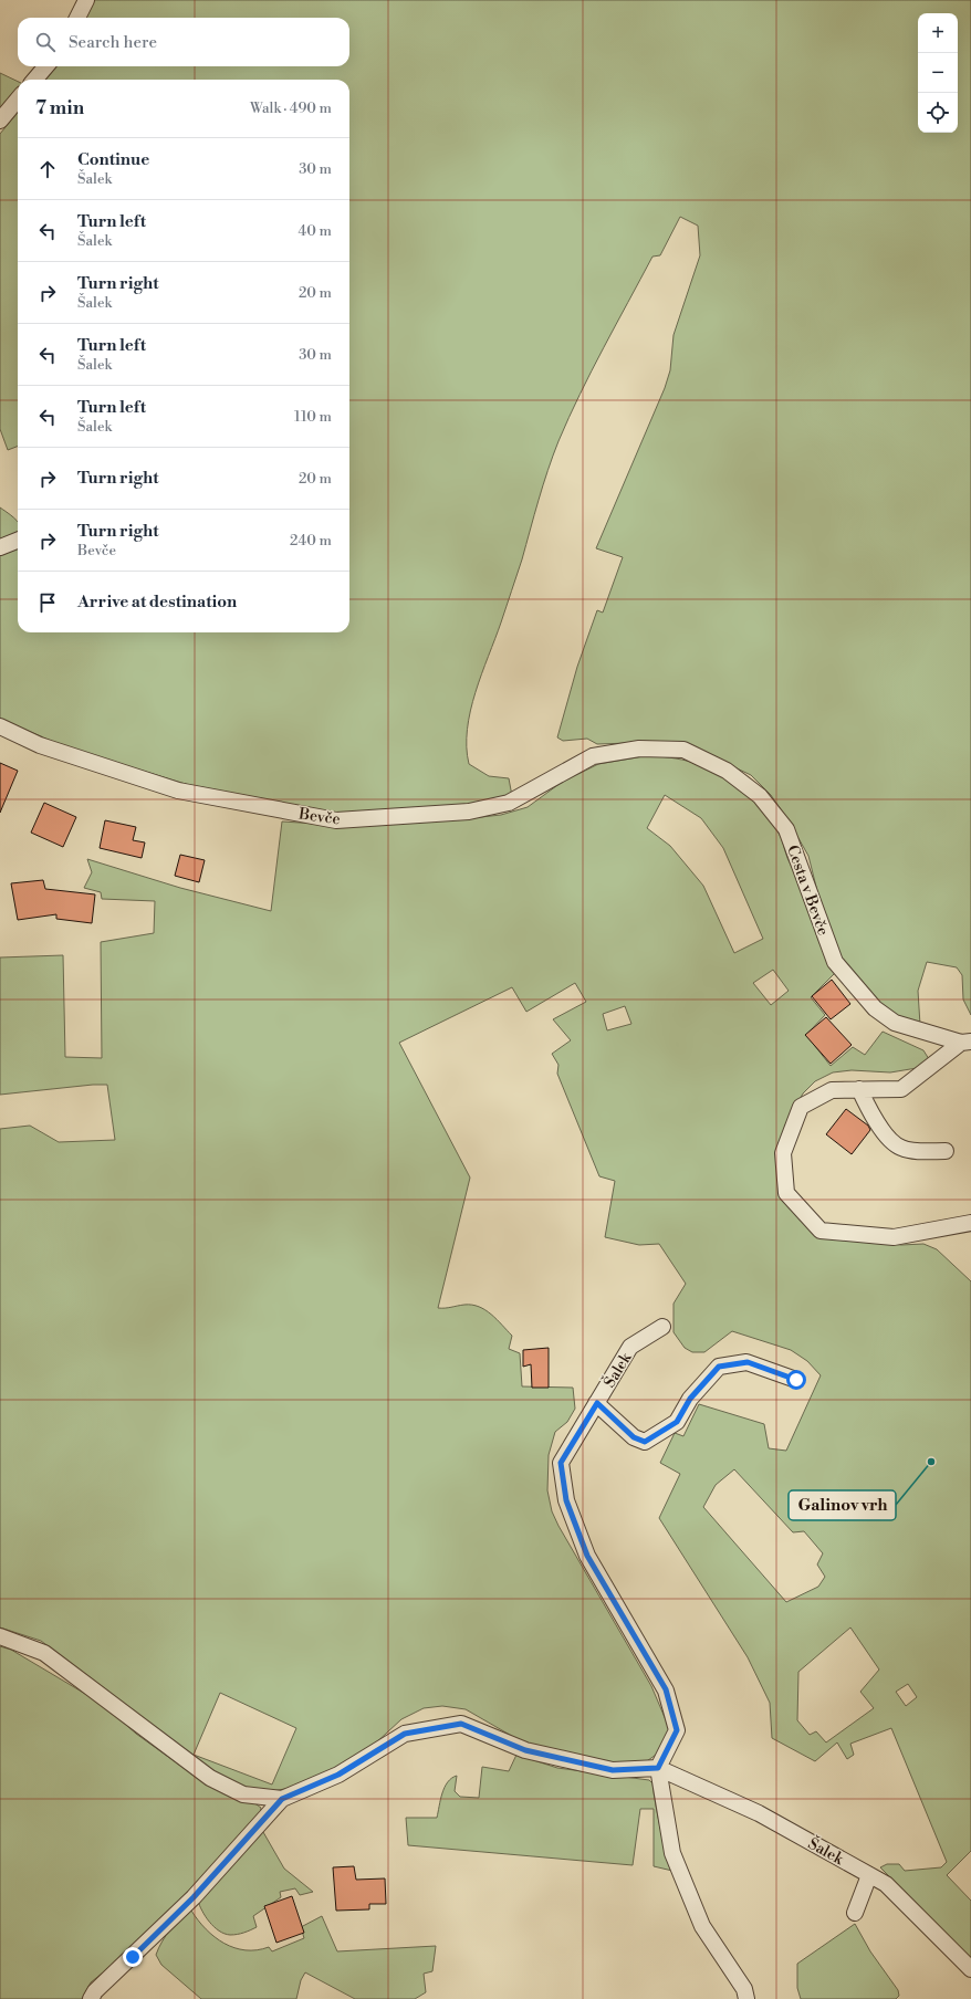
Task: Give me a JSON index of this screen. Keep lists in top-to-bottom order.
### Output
{
  "streets": {
    "street": ["Bevče", "Cesta v Bevče", "Šalek"]
  },
  "crossings": [
    ["Bevče", "Cesta v Bevče"]
  ],
  "places": ["Galinov vrh"],
  "page": {
    "map_buttons": ["+", "−"],
    "search": "Search here",
    "heading": ["7 min", "Walk · 490 m"],
    "list": [
      ["Continue", "Šalek", "30 m"],
      ["Turn left", "Šalek", "40 m"],
      ["Turn right", "Šalek", "20 m"],
      ["Turn left", "Šalek", "30 m"],
      ["Turn left", "Šalek", "110 m"],
      ["Turn right", "20 m"],
      ["Turn right", "Bevče", "240 m"],
      "Arrive at destination"
    ]
  }
}
